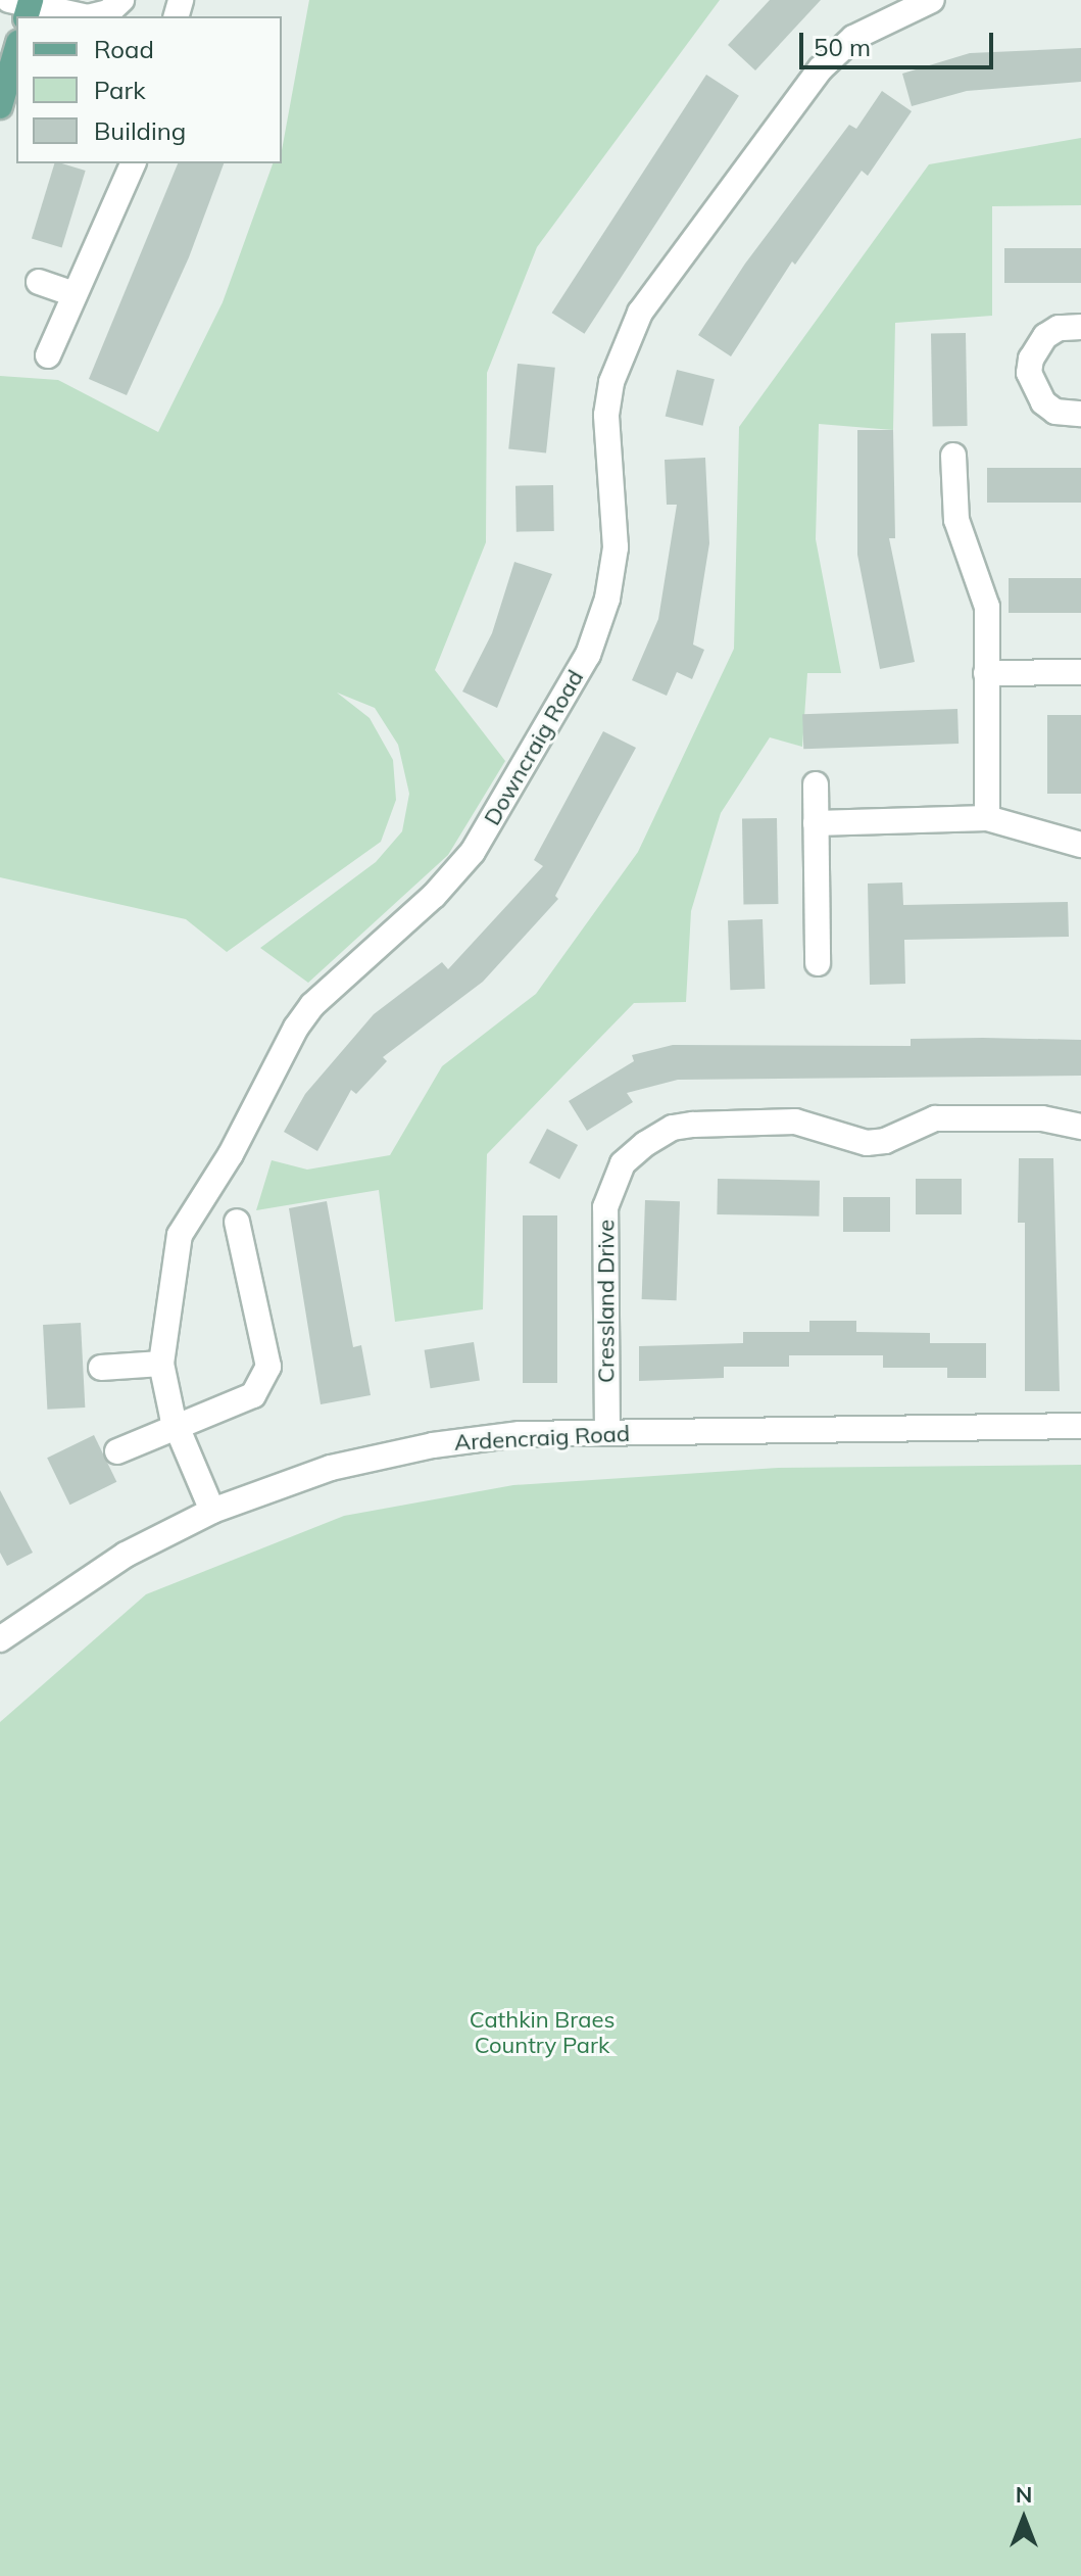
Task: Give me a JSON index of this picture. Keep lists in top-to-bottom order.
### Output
{
  "streets": {
    "street": ["Downcraig Road", "Cressland Drive", "Ardencraig Road"]
  },
  "crossings": [
    ["Downcraig Road", "Ardencraig Road"],
    ["Cressland Drive", "Ardencraig Road"]
  ],
  "parks": ["Cathkin Braes Country Park"],
  "legend": ["Road", "Park", "Building"],
  "scale_bar": "50 m",
  "north": "top"
}
